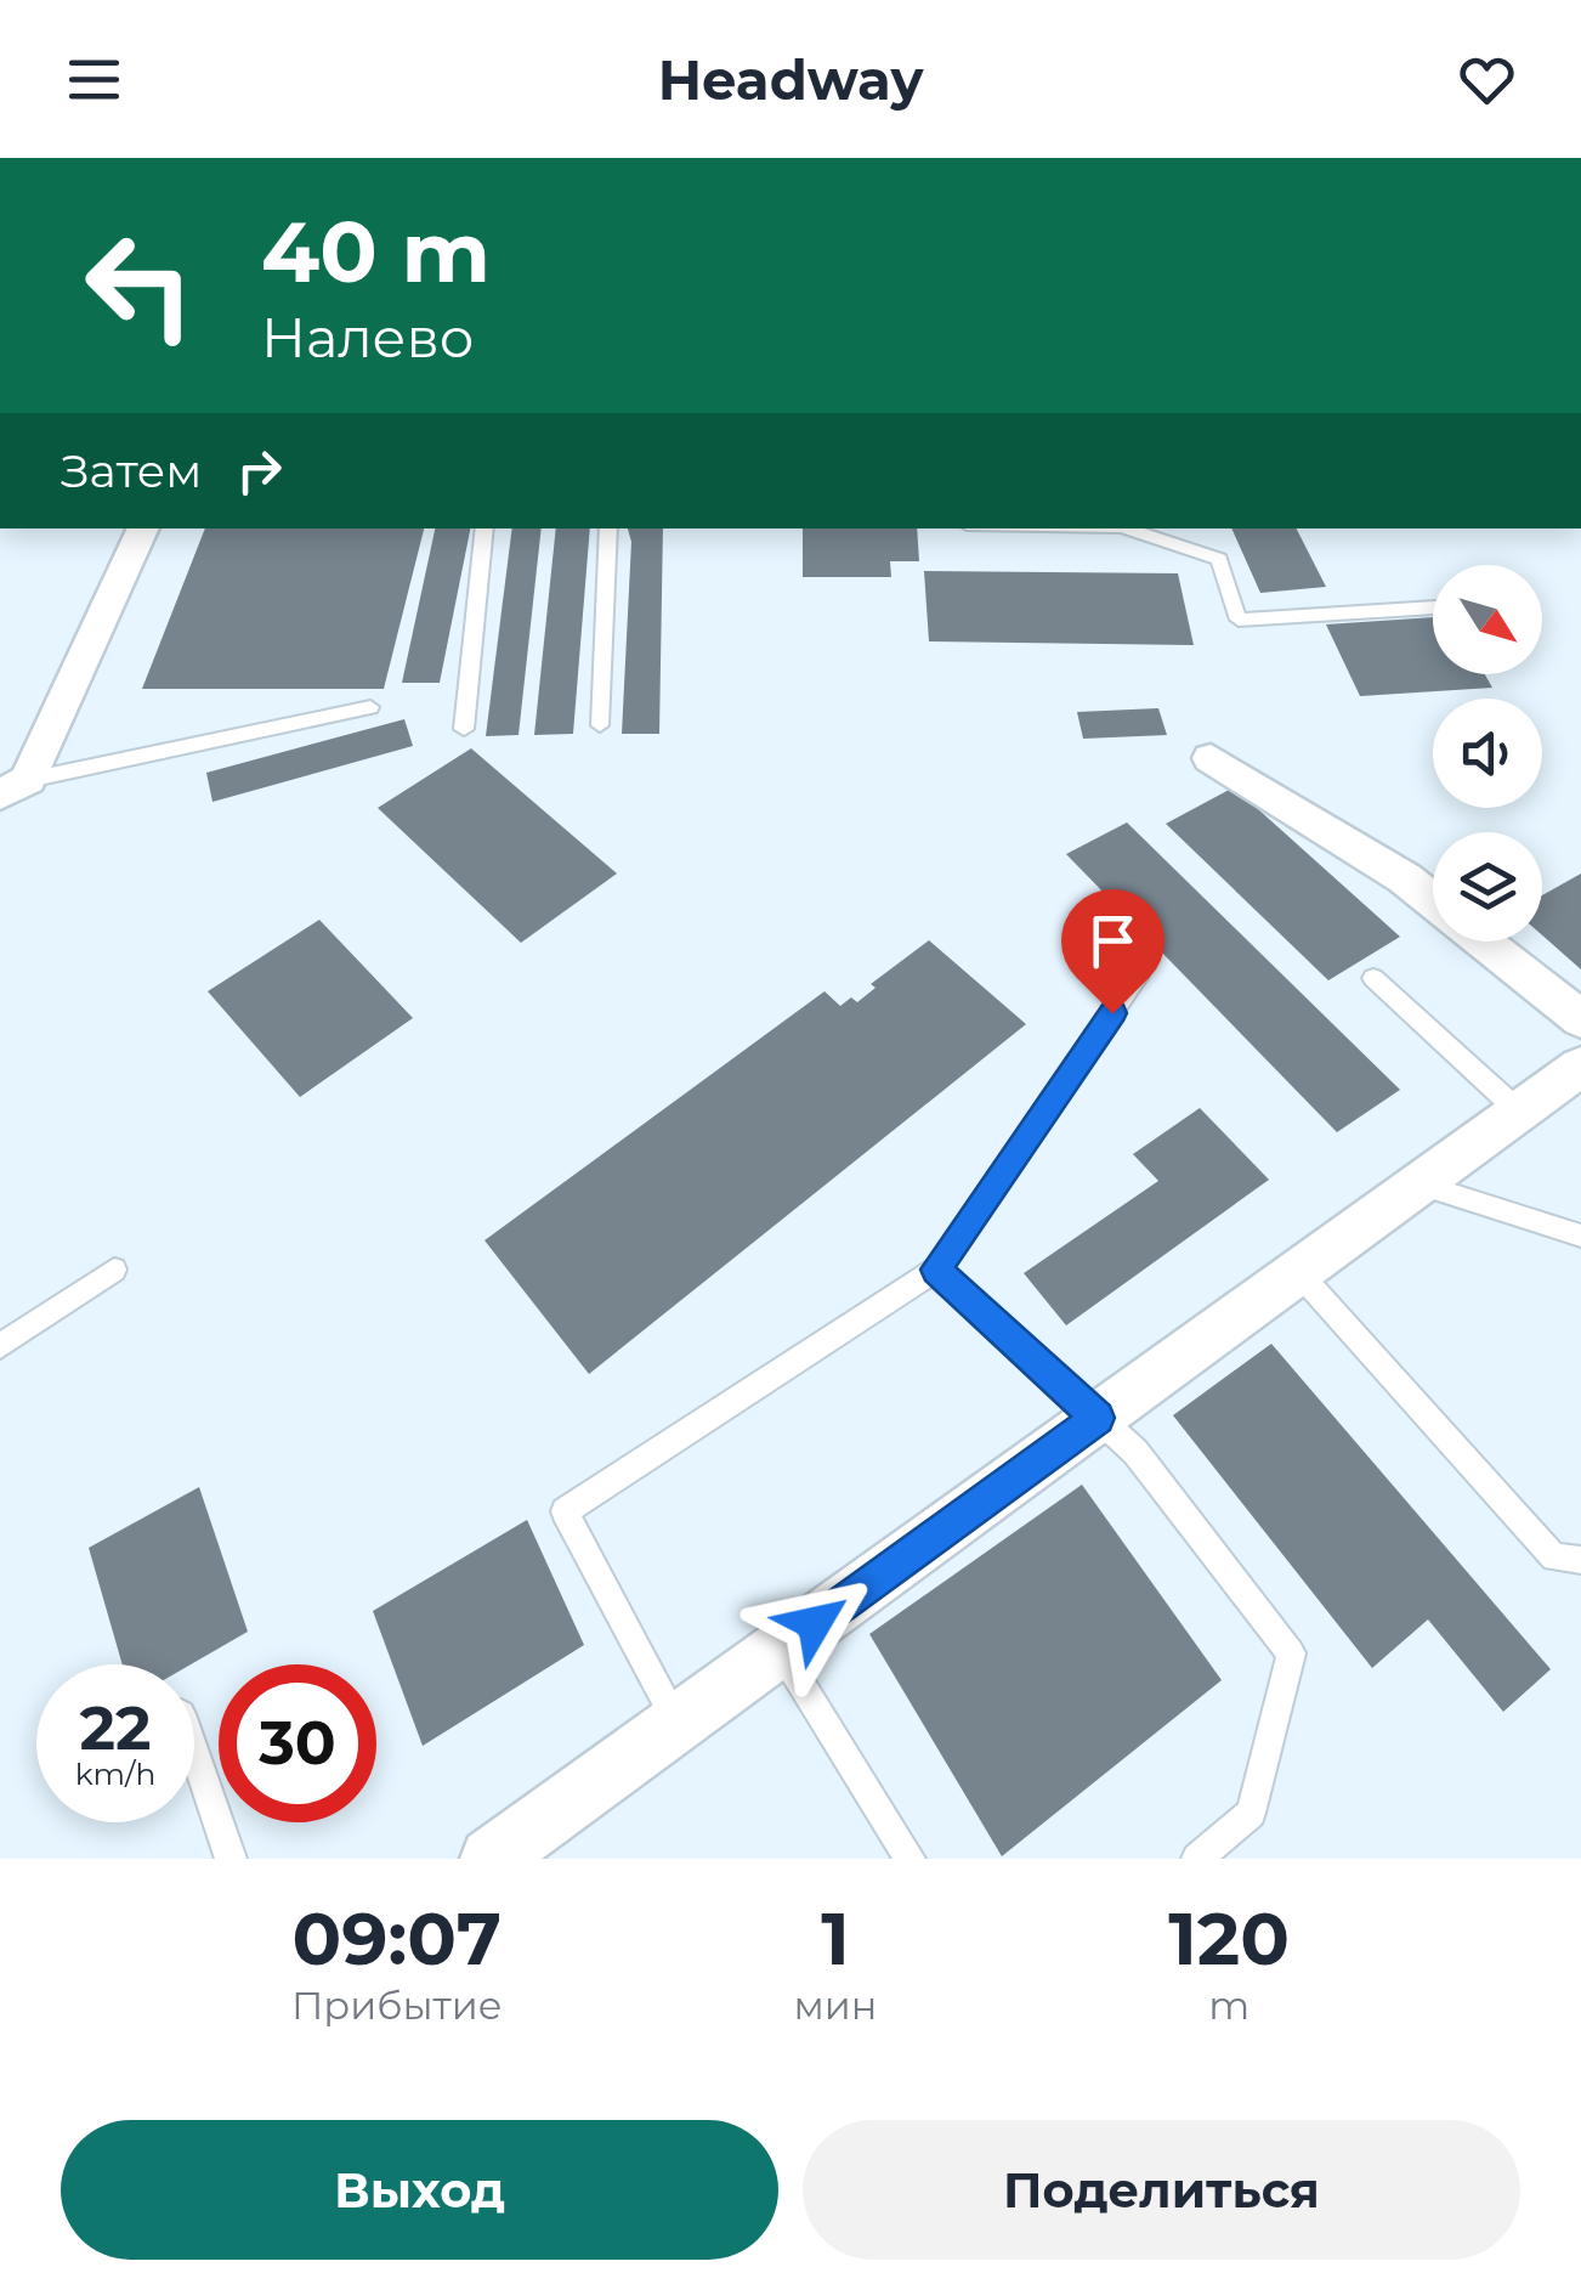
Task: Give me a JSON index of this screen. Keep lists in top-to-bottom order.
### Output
{
  "north": "bottom right",
  "page": {
    "header": "Headway",
    "turn": ["40 m", "Налево"],
    "then": "Затем",
    "speed": "22 km/h",
    "limit": "30",
    "eta": [
      "09:07",
      "Прибытие",
      "1",
      "мин",
      "120",
      "m"
    ],
    "buttons": ["Выход", "Поделиться"]
  }
}
